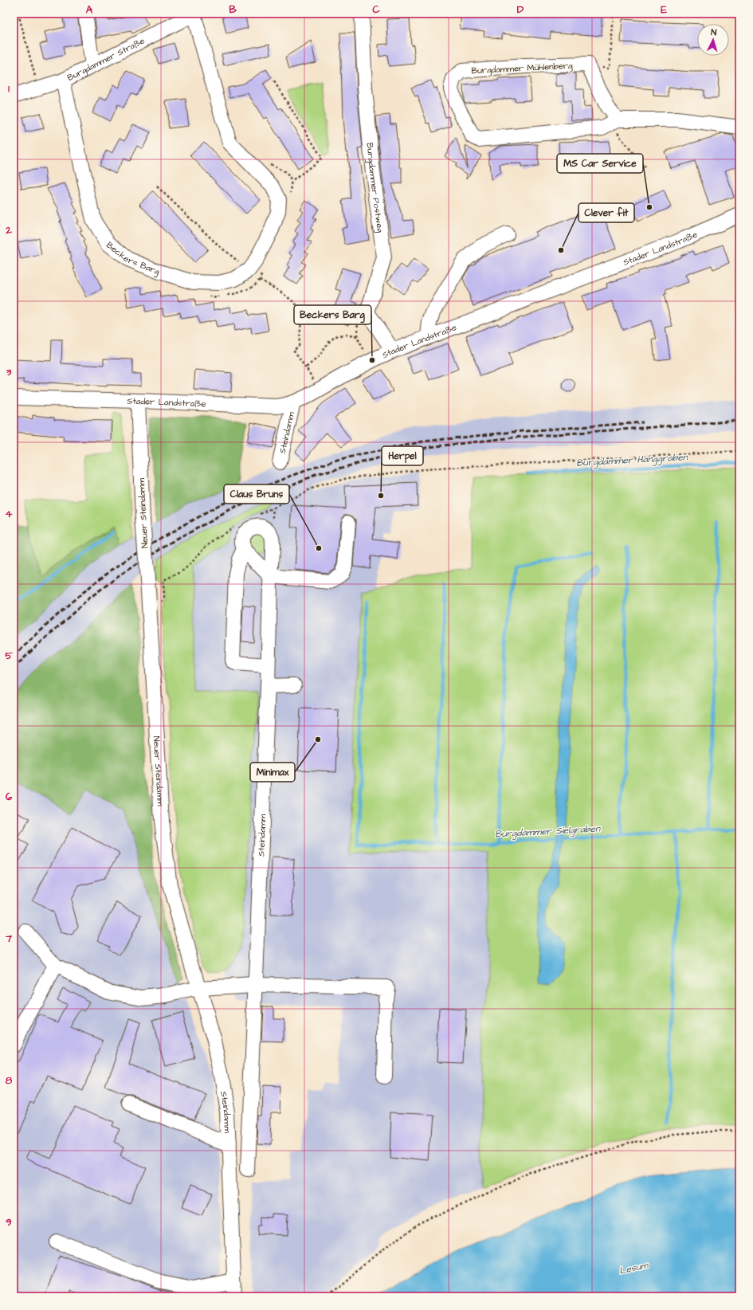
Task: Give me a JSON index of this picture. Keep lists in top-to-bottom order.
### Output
{
  "streets": {
    "street": [
      "Burgdammer Straße",
      "Burgdammer Mühlenberg",
      "Burgdammer Postweg",
      "Stader Landstraße",
      "Beckers Barg",
      "Steindamm",
      "Neuer Steindamm"
    ]
  },
  "crossings": [
    ["Burgdammer Straße", "Beckers Barg"],
    ["Burgdammer Postweg", "Stader Landstraße"],
    ["Stader Landstraße", "Steindamm"],
    ["Stader Landstraße", "Neuer Steindamm"],
    ["Steindamm", "Neuer Steindamm"]
  ],
  "water": ["Burgdammer Hanggraben", "Burgdammer Sielgraben", "Lesum"],
  "places": [
    "MS Car Service",
    "Clever fit",
    "Beckers Barg",
    "Herpel",
    "Claus Bruns",
    "Minimax"
  ],
  "north": "top",
  "grid": {
    "columns": [
      "A",
      "B",
      "C",
      "D",
      "E"
    ],
    "rows": [
      "1",
      "2",
      "3",
      "4",
      "5",
      "6",
      "7",
      "8",
      "9"
    ]
  }
}
